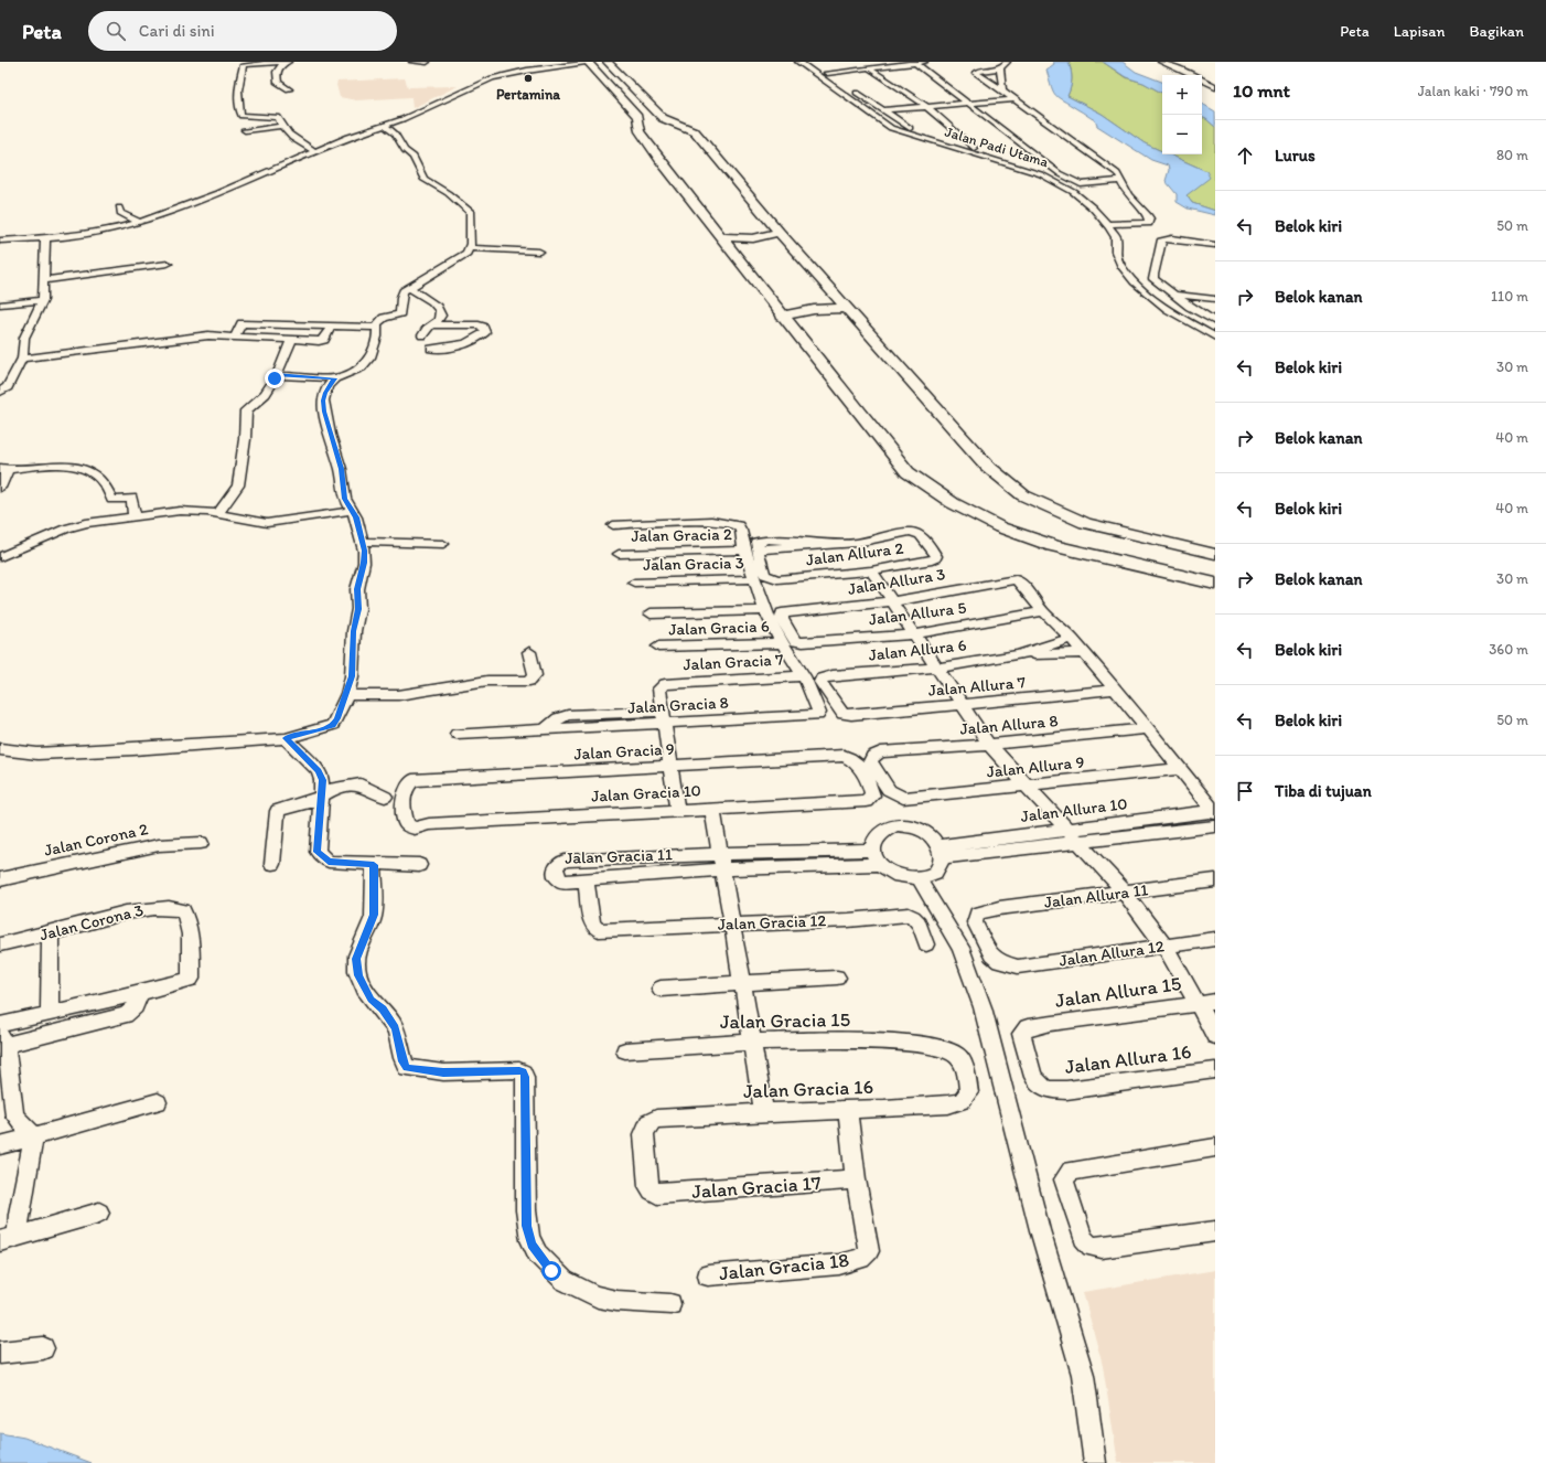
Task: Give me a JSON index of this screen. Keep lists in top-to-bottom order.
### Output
{
  "streets": {
    "street": [
      "Jalan Padi Utama",
      "Jalan Gracia 2",
      "Jalan Allura 2",
      "Jalan Gracia 3",
      "Jalan Allura 3",
      "Jalan Allura 5",
      "Jalan Gracia 6",
      "Jalan Allura 6",
      "Jalan Gracia 7",
      "Jalan Allura 7",
      "Jalan Gracia 8",
      "Jalan Allura 8",
      "Jalan Gracia 9",
      "Jalan Allura 9",
      "Jalan Gracia 10",
      "Jalan Allura 10",
      "Jalan Corona 2",
      "Jalan Gracia 11",
      "Jalan Allura 11",
      "Jalan Corona 3",
      "Jalan Gracia 12",
      "Jalan Allura 12",
      "Jalan Allura 15",
      "Jalan Gracia 15",
      "Jalan Allura 16",
      "Jalan Gracia 16",
      "Jalan Gracia 17",
      "Jalan Gracia 18"
    ]
  },
  "crossings": [
    ["Jalan Allura 3", "Jalan Allura 5"],
    ["Jalan Allura 6", "Jalan Allura 7"],
    ["Jalan Gracia 7", "Jalan Gracia 8"],
    ["Jalan Allura 8", "Jalan Allura 9"],
    ["Jalan Gracia 9", "Jalan Gracia 10"],
    ["Jalan Allura 10", "Jalan Gracia 11"],
    ["Jalan Gracia 11", "Jalan Gracia 12"],
    ["Jalan Allura 11", "Jalan Allura 12"],
    ["Jalan Allura 15", "Jalan Allura 16"],
    ["Jalan Gracia 15", "Jalan Gracia 16"],
    ["Jalan Gracia 16", "Jalan Gracia 17"],
    ["Jalan Gracia 17", "Jalan Gracia 18"]
  ],
  "places": ["Pertamina"],
  "page": {
    "header": "Peta",
    "search": "Cari di sini",
    "nav": ["Peta", "Lapisan", "Bagikan"],
    "heading": ["10 mnt", "Jalan kaki · 790 m"],
    "map_buttons": ["+", "−"],
    "list": [
      ["Lurus", "80 m"],
      ["Belok kiri", "50 m"],
      ["Belok kanan", "110 m"],
      ["Belok kiri", "30 m"],
      ["Belok kanan", "40 m"],
      ["Belok kiri", "40 m"],
      ["Belok kanan", "30 m"],
      ["Belok kiri", "360 m"],
      ["Belok kiri", "50 m"],
      "Tiba di tujuan"
    ]
  }
}
